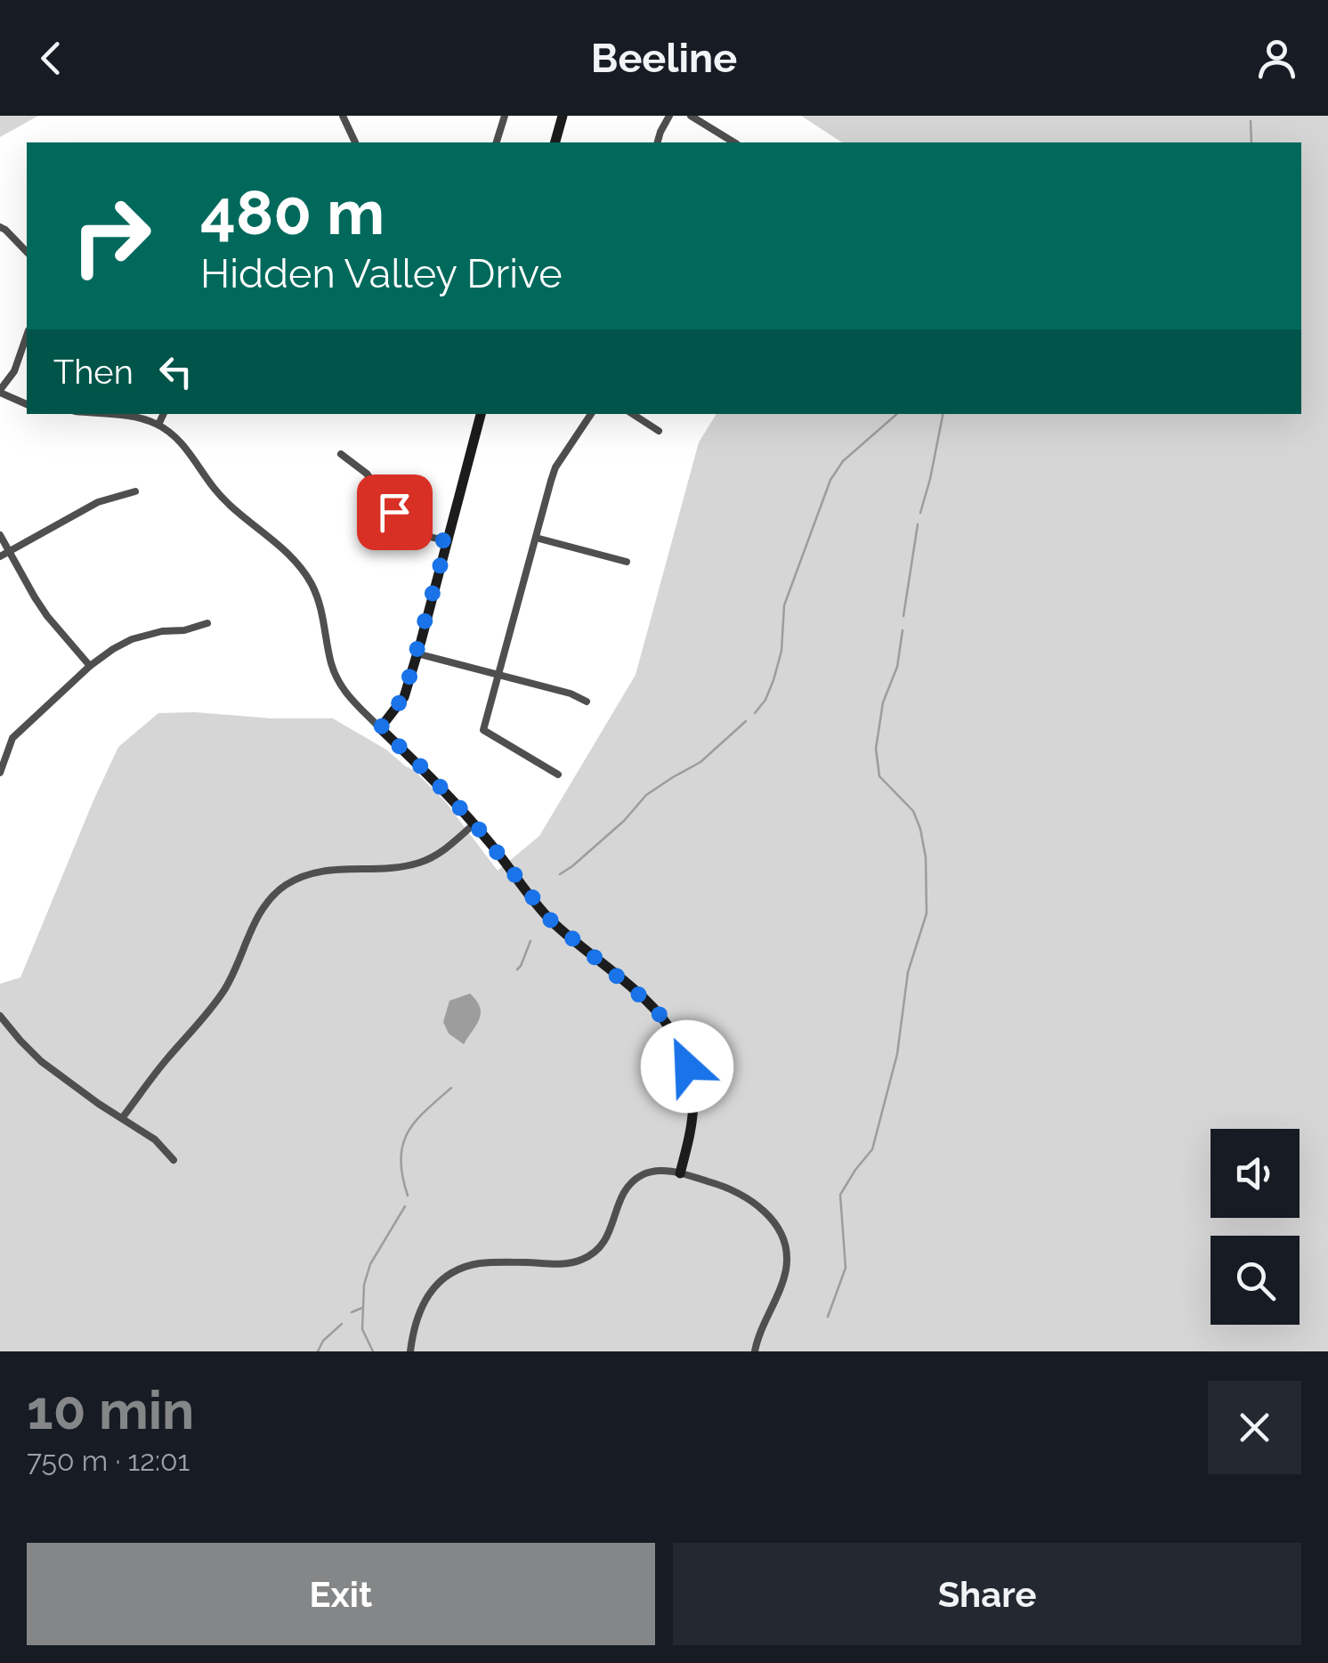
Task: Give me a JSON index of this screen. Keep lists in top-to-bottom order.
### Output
{
  "page": {
    "header": "Beeline",
    "turn": ["480 m", "Hidden Valley Drive"],
    "then": "Then",
    "heading": ["10 min", "750 m · 12:01"],
    "buttons": ["Exit", "Share"]
  }
}
